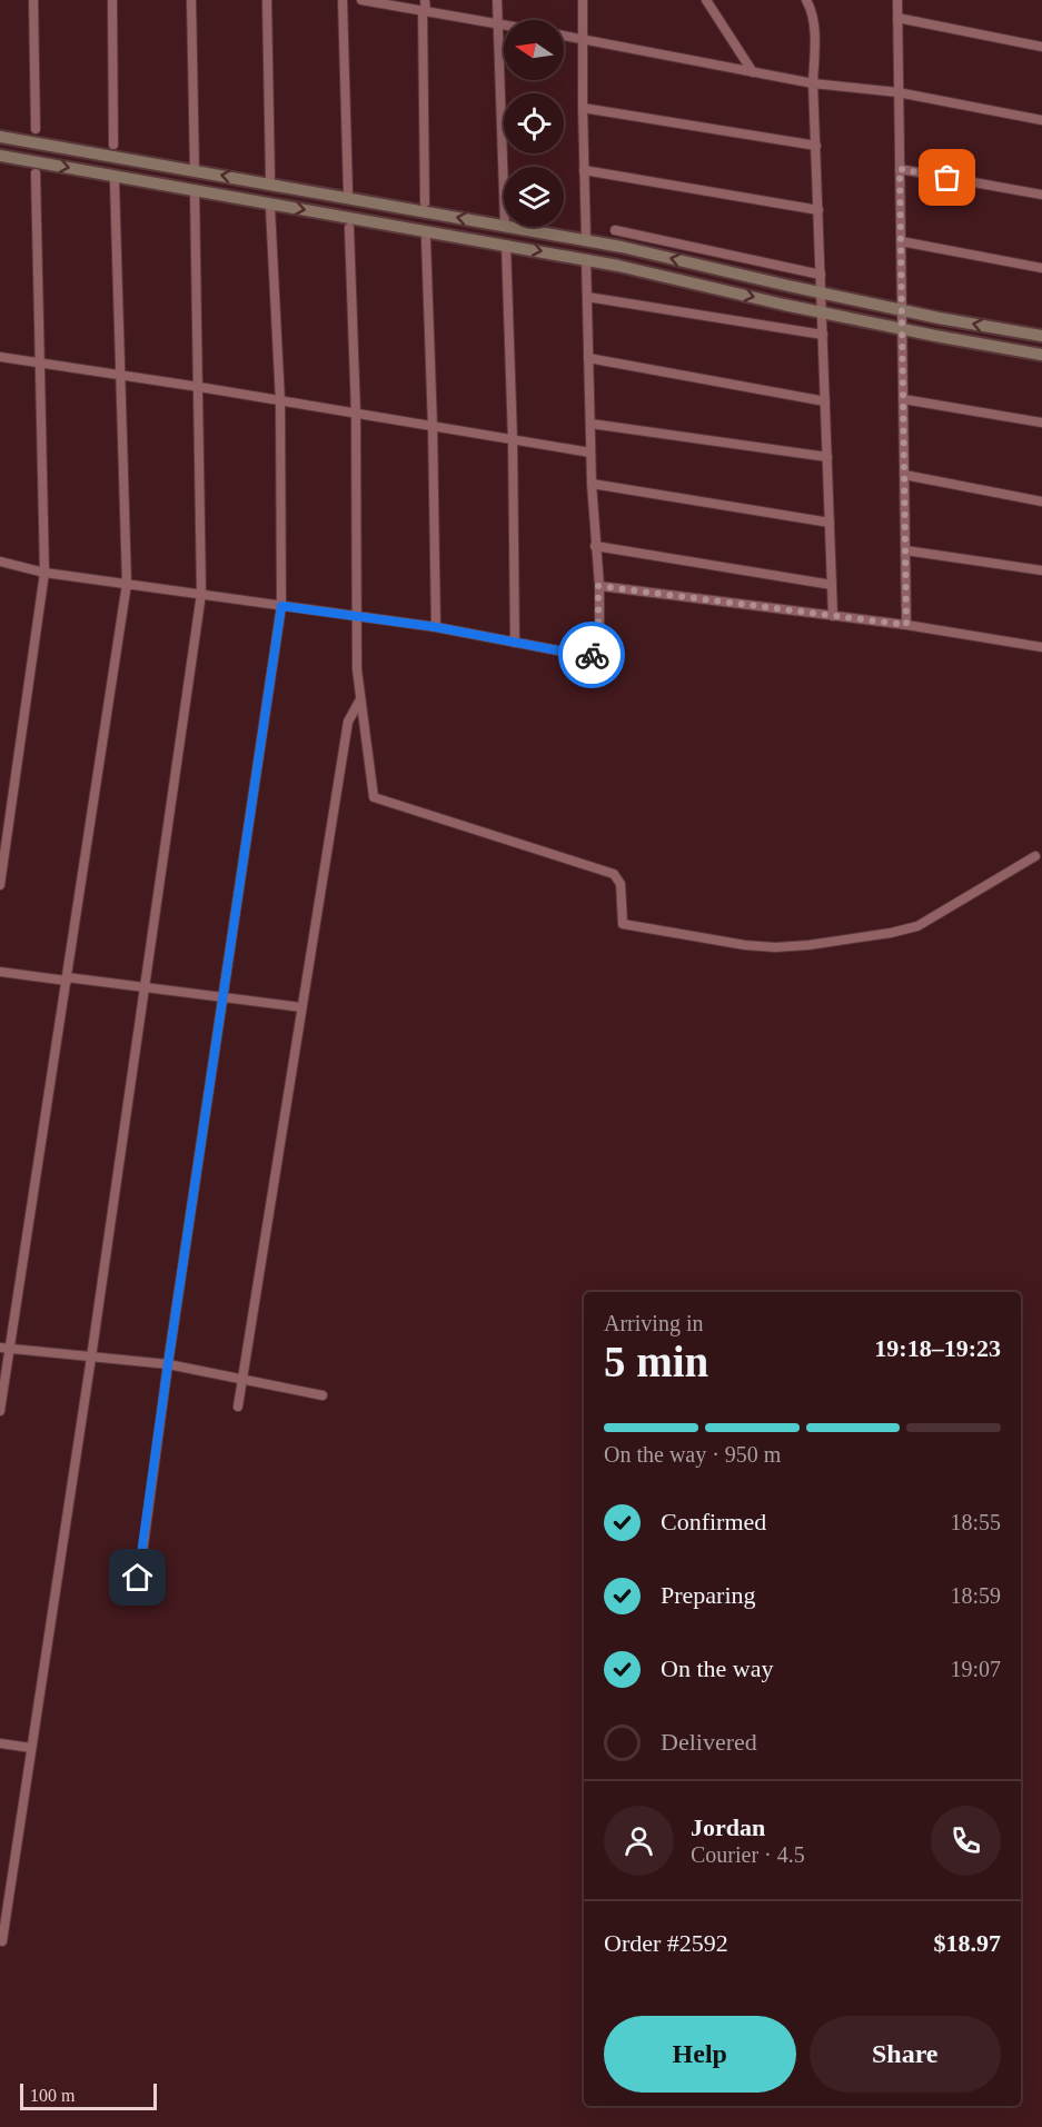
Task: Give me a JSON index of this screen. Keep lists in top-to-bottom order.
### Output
{
  "scale_bar": "100 m",
  "north": "left",
  "page": {
    "heading": ["5 min", "Arriving in", "19:18–19:23"],
    "panel": [
      "Jordan",
      "Courier · 4.5",
      "Order #2592",
      "$18.97"
    ],
    "bar": "On the way · 950 m",
    "list": [
      ["Confirmed", "18:55"],
      ["Preparing", "18:59"],
      ["On the way", "19:07"],
      "Delivered"
    ],
    "buttons": ["Help", "Share"],
    "scale": "100 m"
  }
}
